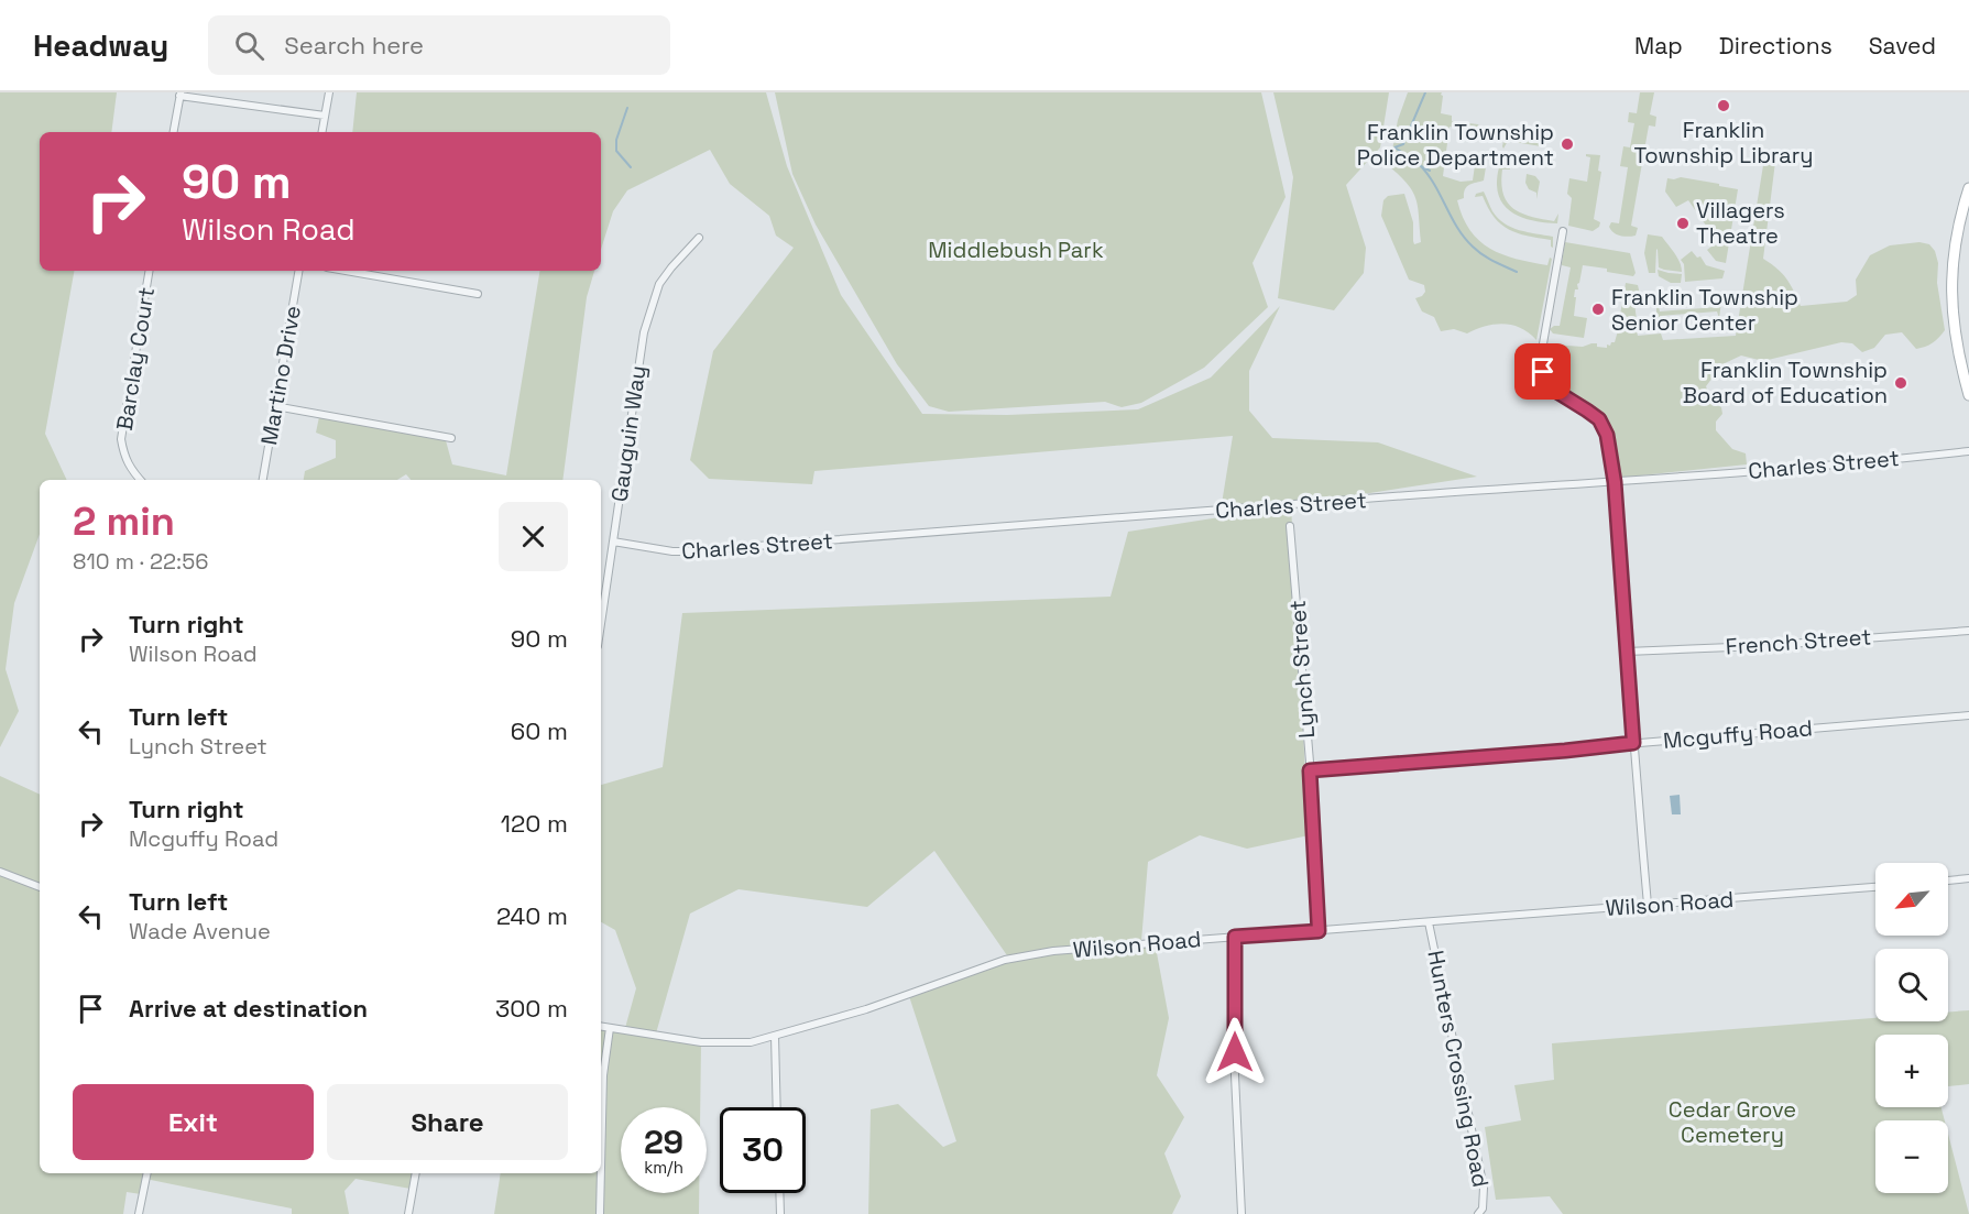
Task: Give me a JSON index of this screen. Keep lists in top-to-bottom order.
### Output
{
  "streets": {
    "street": [
      "Barclay Court",
      "Martino Drive",
      "Gauguin Way",
      "Charles Street",
      "French Street",
      "Lynch Street",
      "Mcguffy Road",
      "Wilson Road",
      "Hunters Crossing Road"
    ]
  },
  "crossings": [
    ["Gauguin Way", "Charles Street"],
    ["Lynch Street", "Mcguffy Road"],
    ["Lynch Street", "Wilson Road"],
    ["Wilson Road", "Hunters Crossing Road"]
  ],
  "parks": ["Middlebush Park", "Cedar Grove Cemetery"],
  "places": [
    "Franklin Township Library",
    "Franklin Township Police Department",
    "Villagers Theatre",
    "Franklin Township Senior Center",
    "Franklin Township Board of Education"
  ],
  "north": "bottom left",
  "page": {
    "header": "Headway",
    "search": "Search here",
    "nav": ["Map", "Directions", "Saved"],
    "turn": ["90 m", "Wilson Road"],
    "heading": ["2 min", "810 m · 22:56"],
    "list": [
      {
        "name": "Turn right",
        "note": "Wilson Road",
        "value": "90 m"
      },
      {
        "name": "Turn left",
        "note": "Lynch Street",
        "value": "60 m"
      },
      {
        "name": "Turn right",
        "note": "Mcguffy Road",
        "value": "120 m"
      },
      {
        "name": "Turn left",
        "note": "Wade Avenue",
        "value": "240 m"
      },
      {
        "name": "Arrive at destination",
        "value": "300 m"
      }
    ],
    "map_buttons": ["+", "−"],
    "buttons": ["Exit", "Share"],
    "speed": "29 km/h",
    "limit": "30"
  }
}
